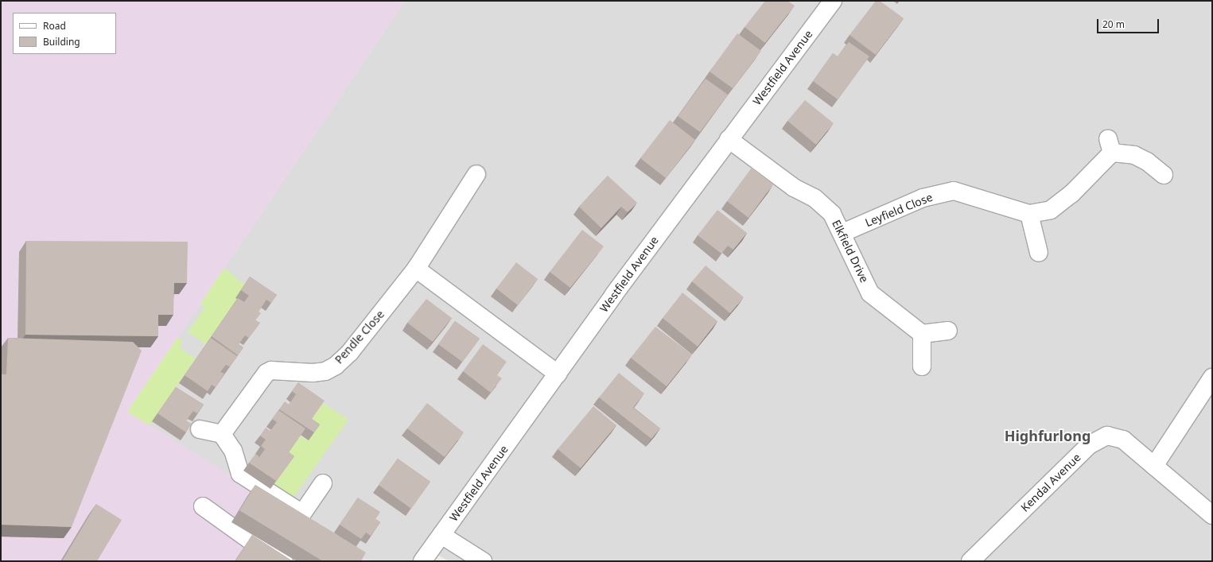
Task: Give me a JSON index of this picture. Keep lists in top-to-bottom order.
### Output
{
  "streets": {
    "street": [
      "Westfield Avenue",
      "Leyfield Close",
      "Elkfield Drive",
      "Pendle Close",
      "Kendal Avenue"
    ]
  },
  "crossings": [
    ["Westfield Avenue", "Elkfield Drive"],
    ["Leyfield Close", "Elkfield Drive"]
  ],
  "districts": ["Highfurlong"],
  "legend": ["Road", "Building"],
  "scale_bar": "20 m"
}
